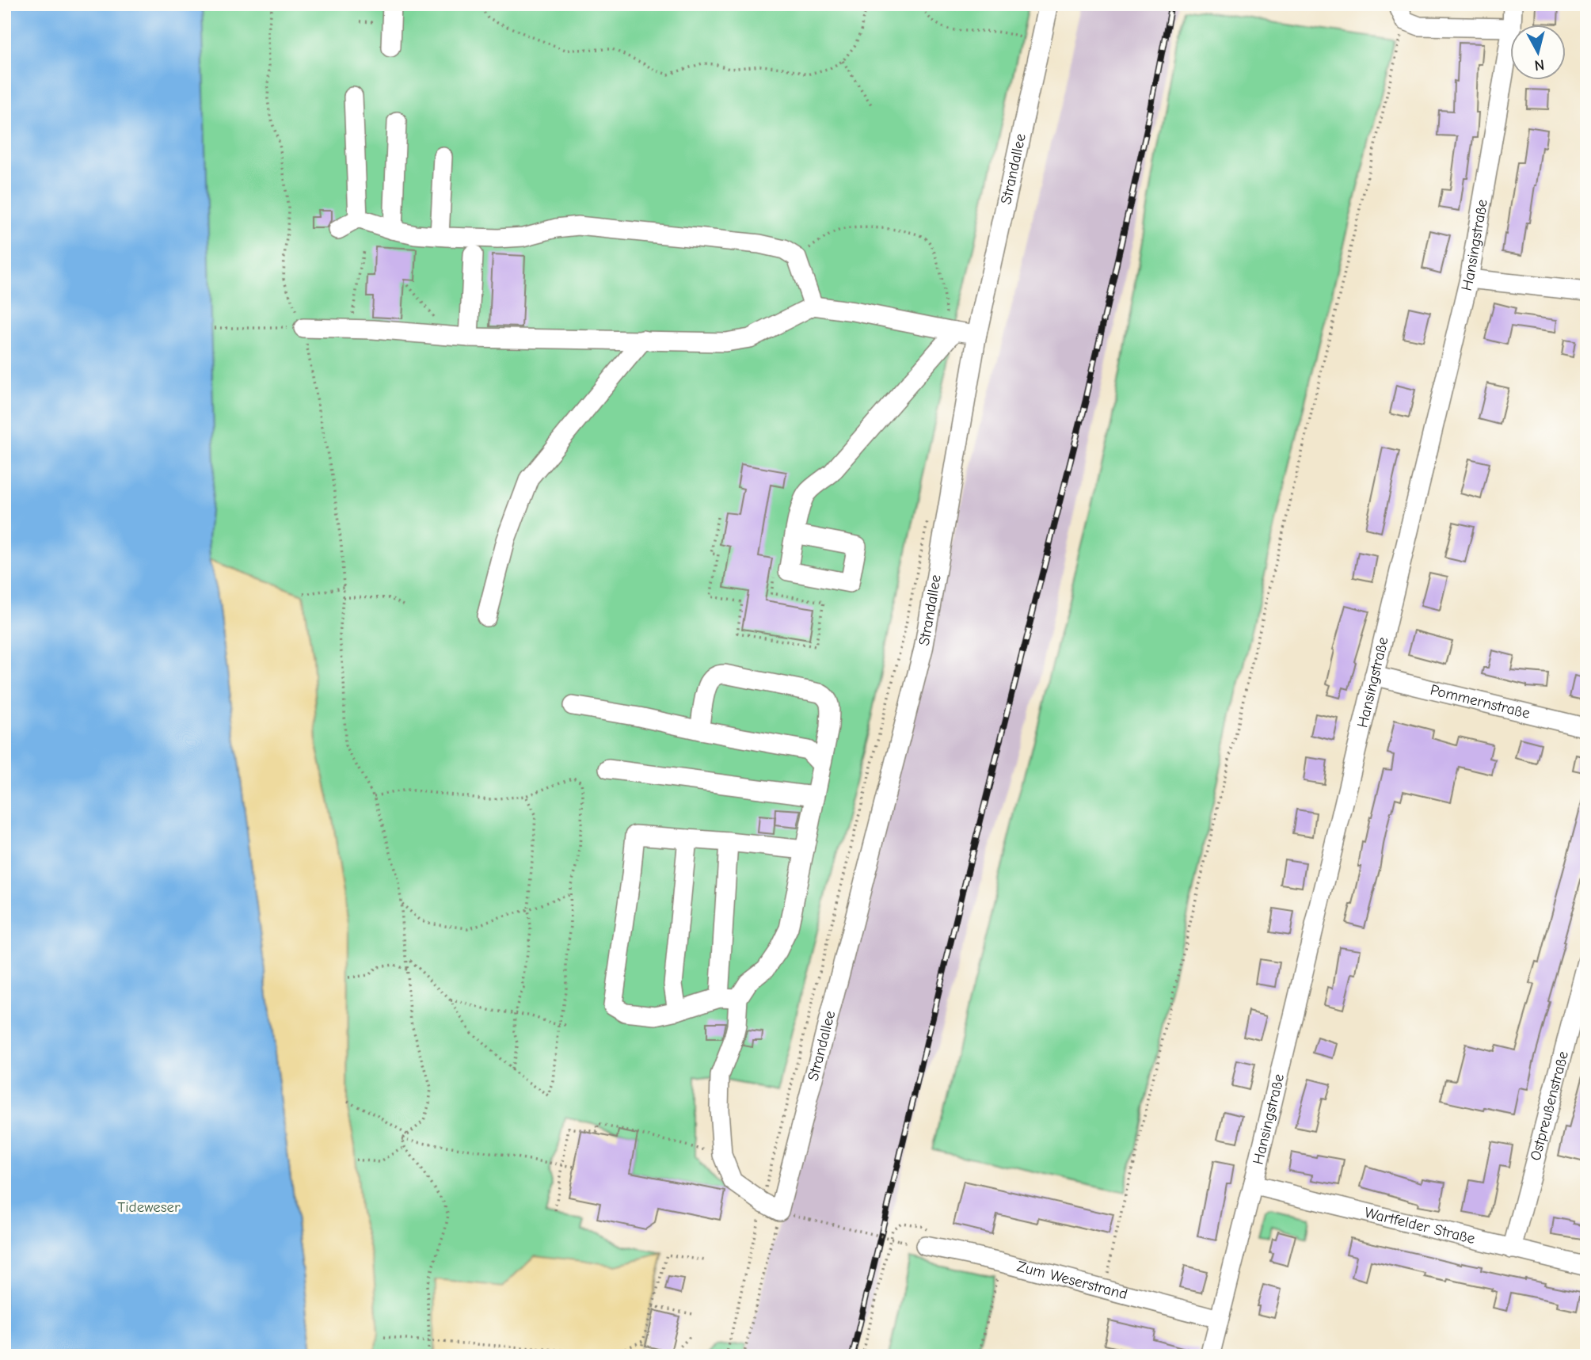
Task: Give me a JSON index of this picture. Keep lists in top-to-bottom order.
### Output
{
  "streets": {
    "street": [
      "Strandallee",
      "Hansingstraße",
      "Pommernstraße",
      "Ostpreußenstraße",
      "Wartfelder Straße",
      "Zum Weserstrand"
    ]
  },
  "crossings": [
    ["Hansingstraße", "Pommernstraße"],
    ["Hansingstraße", "Wartfelder Straße"],
    ["Hansingstraße", "Zum Weserstrand"],
    ["Ostpreußenstraße", "Wartfelder Straße"]
  ],
  "parks": ["Tideweser"],
  "north": "bottom"
}
